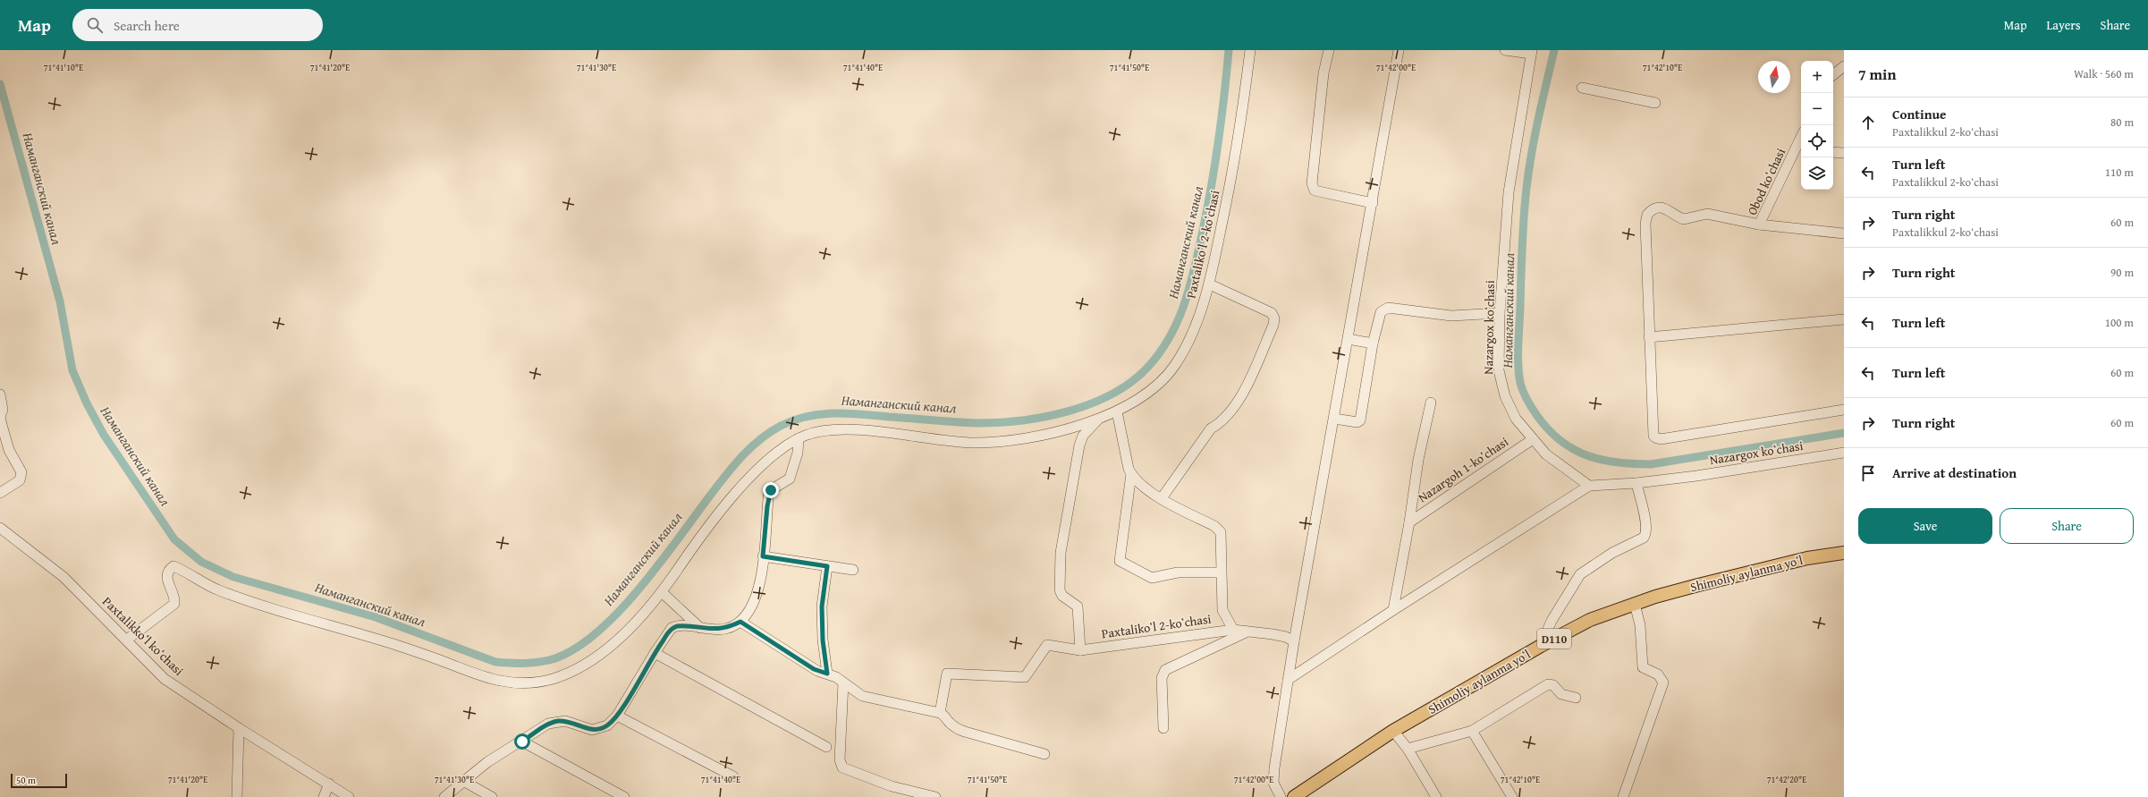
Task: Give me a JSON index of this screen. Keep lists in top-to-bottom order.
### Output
{
  "streets": {
    "main road": ["Shimoliy aylanma yoʻl", "D110"],
    "street": [
      "Obod koʻchasi",
      "Paxtalikoʻl 2-koʻchasi",
      "Nazargox koʻchasi",
      "Nazargoh 1-koʻchasi",
      "Paxtalikkoʻl koʻchasi"
    ]
  },
  "crossings": [
    ["Nazargox koʻchasi", "Nazargoh 1-koʻchasi"]
  ],
  "water": ["Наманганский канал"],
  "scale_bar": "50 m",
  "north": "top",
  "page": {
    "header": "Map",
    "search": "Search here",
    "nav": ["Map", "Layers", "Share"],
    "heading": ["7 min", "Walk · 560 m"],
    "map_buttons": ["+", "−"],
    "list": [
      ["Continue", "Paxtalikkul 2-koʻchasi", "80 m"],
      ["Turn left", "Paxtalikkul 2-koʻchasi", "110 m"],
      ["Turn right", "Paxtalikkul 2-koʻchasi", "60 m"],
      ["Turn right", "90 m"],
      ["Turn left", "100 m"],
      ["Turn left", "60 m"],
      ["Turn right", "60 m"],
      "Arrive at destination"
    ],
    "buttons": ["Save", "Share"],
    "scale": "50 m"
  },
  "coordinates": [
    "71°41'10\"E",
    "71°41'20\"E",
    "71°41'30\"E",
    "71°41'40\"E",
    "71°41'50\"E",
    "71°42'00\"E",
    "71°42'10\"E",
    "71°42'20\"E"
  ]
}
